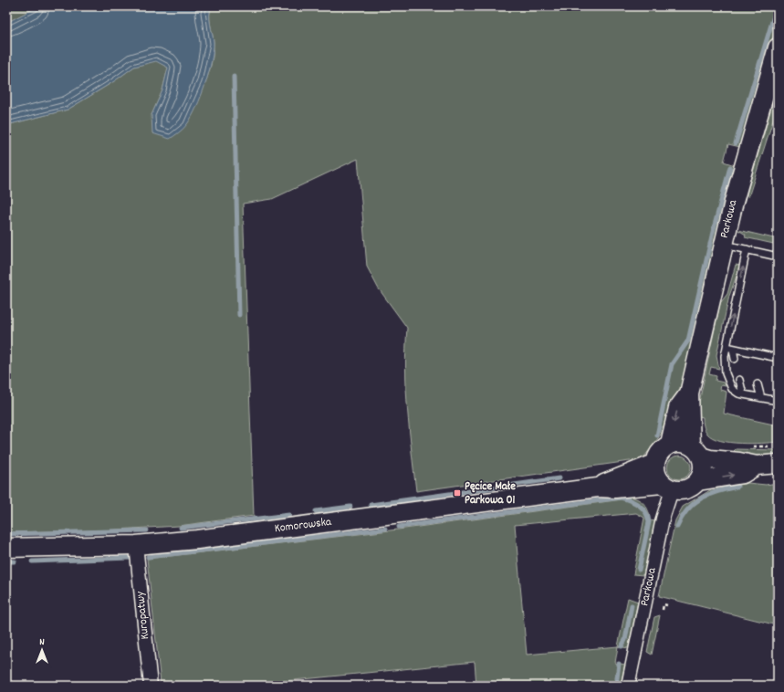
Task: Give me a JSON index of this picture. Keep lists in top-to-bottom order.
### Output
{
  "streets": {
    "street": ["Parkowa", "Komorowska", "Kuropatwy"]
  },
  "crossings": [
    ["Parkowa", "Komorowska"],
    ["Komorowska", "Kuropatwy"]
  ],
  "places": {
    "transit": ["Pęcice Małe Parkowa 01"]
  },
  "north": "top"
}
